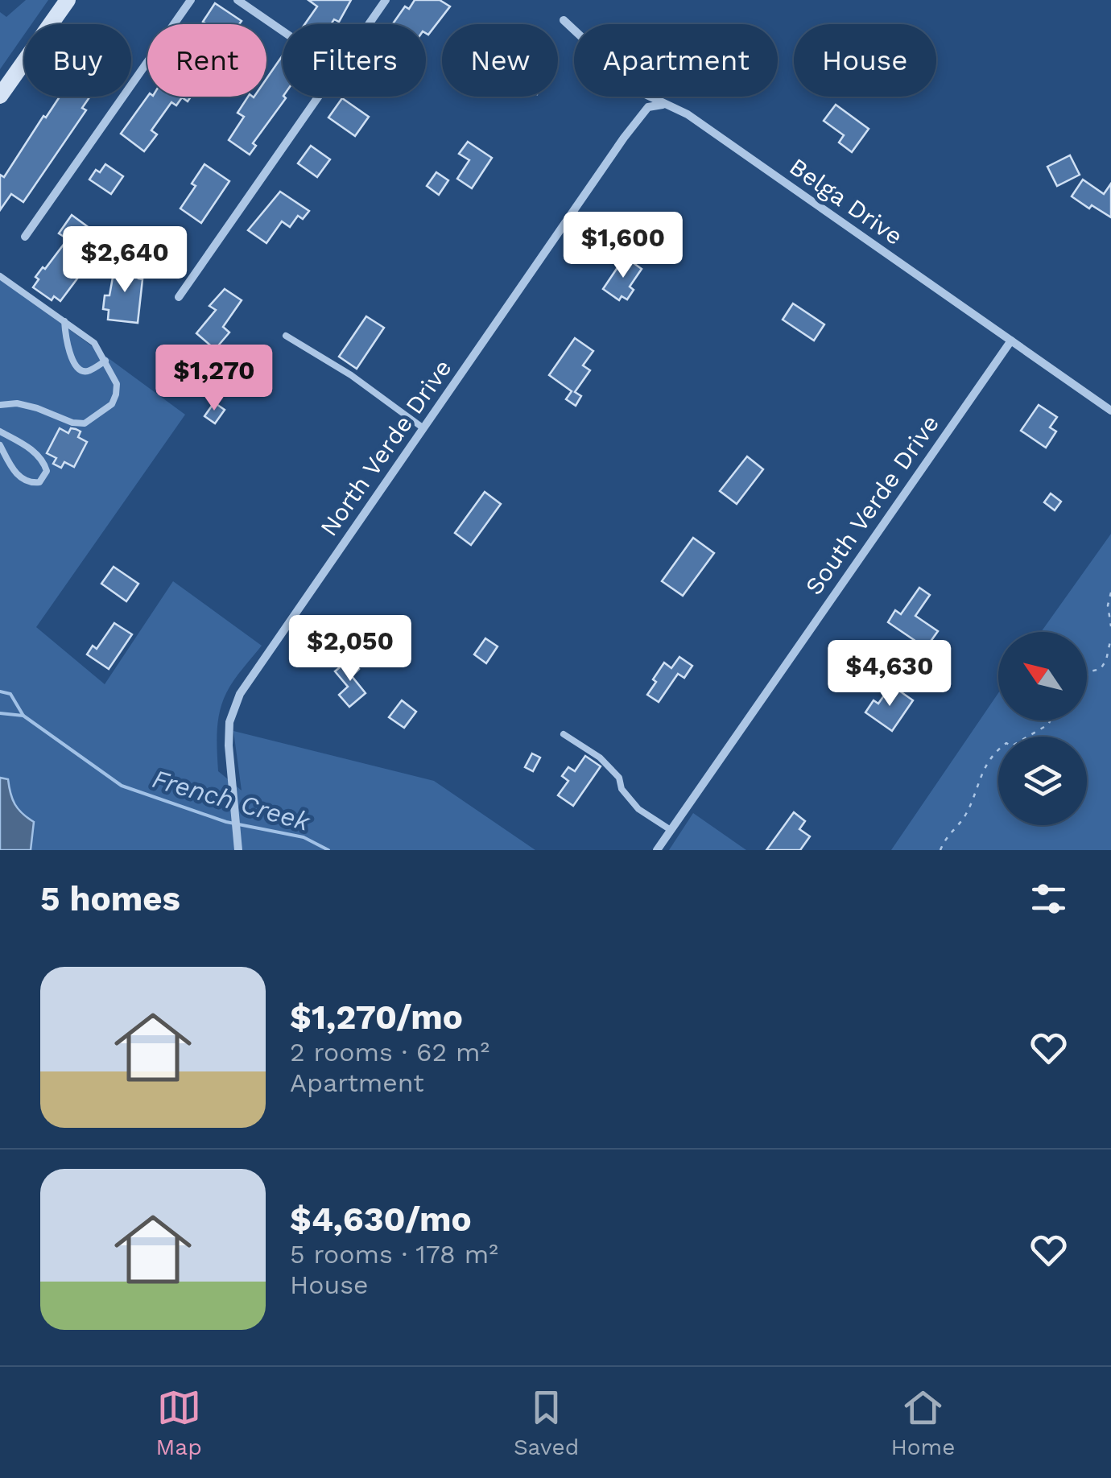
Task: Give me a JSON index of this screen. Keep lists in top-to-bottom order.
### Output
{
  "streets": {
    "street": ["Belga Drive", "North Verde Drive", "South Verde Drive"]
  },
  "crossings": [
    ["Belga Drive", "North Verde Drive"],
    ["Belga Drive", "South Verde Drive"]
  ],
  "water": ["French Creek"],
  "north": "top left",
  "page": {
    "chip": [
      "Buy",
      "Rent",
      "Filters",
      "New",
      "Apartment",
      "House"
    ],
    "price": [
      "$1,600",
      "$2,640",
      "$1,270",
      "$2,050",
      "$4,630"
    ],
    "heading": "5 homes",
    "list": [
      {
        "name": "$1,270/mo",
        "note": "2 rooms · 62 m² · Apartment"
      },
      {
        "name": "$4,630/mo",
        "note": "5 rooms · 178 m² · House"
      }
    ],
    "tabs": ["Map", "Saved", "Home"]
  }
}
